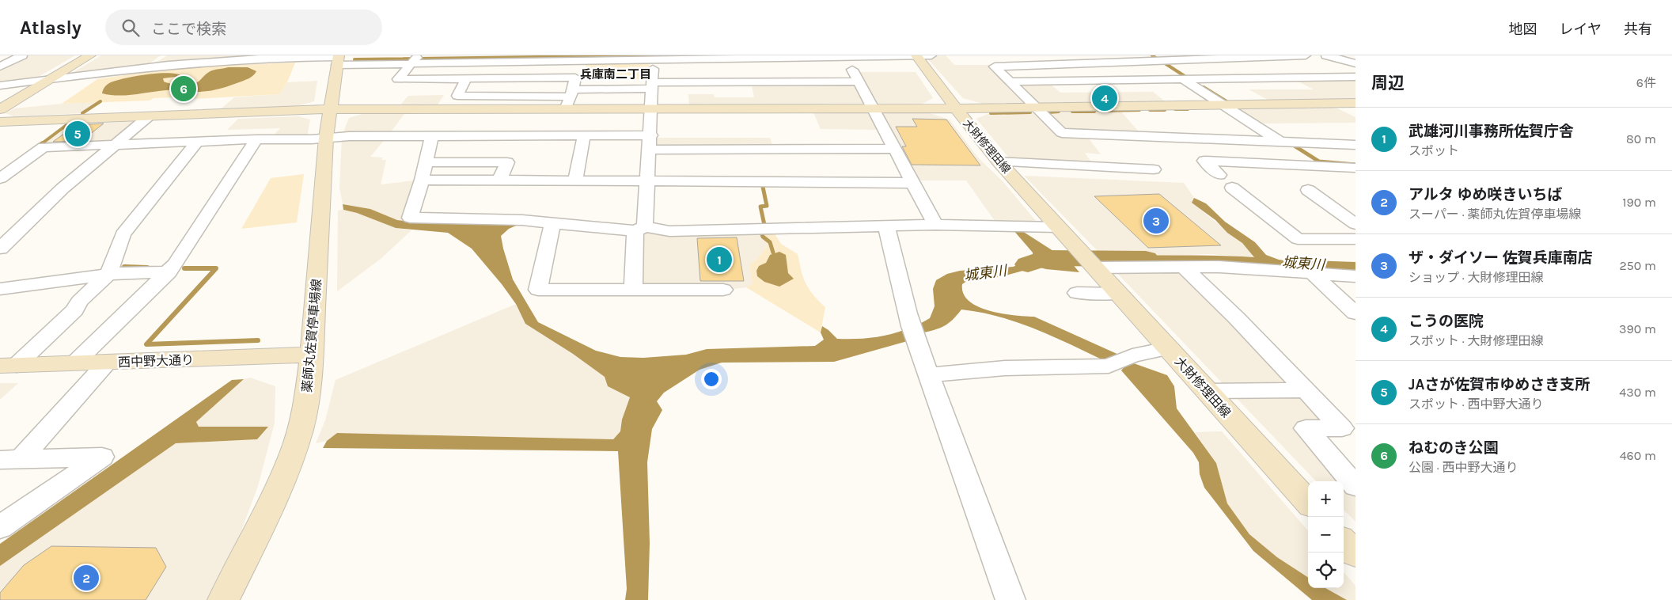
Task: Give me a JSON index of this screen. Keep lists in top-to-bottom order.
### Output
{
  "streets": {
    "street": ["大財修理田線", "薬師丸佐賀停車場線", "西中野大通り"]
  },
  "crossings": [
    ["薬師丸佐賀停車場線", "西中野大通り"]
  ],
  "districts": ["兵庫南二丁目"],
  "water": ["城東川"],
  "page": {
    "header": "Atlasly",
    "search": "ここで検索",
    "nav": ["地図", "レイヤ", "共有"],
    "heading": ["周辺", "6件"],
    "pins": [
      "6",
      "4",
      "5",
      "3",
      "1",
      "2"
    ],
    "list": [
      {
        "mark": "1",
        "name": "武雄河川事務所佐賀庁舎",
        "note": "スポット",
        "value": "80 m"
      },
      {
        "mark": "2",
        "name": "アルタ ゆめ咲きいちば",
        "note": "スーパー · 薬師丸佐賀停車場線",
        "value": "190 m"
      },
      {
        "mark": "3",
        "name": "ザ・ダイソー 佐賀兵庫南店",
        "note": "ショップ · 大財修理田線",
        "value": "250 m"
      },
      {
        "mark": "4",
        "name": "こうの医院",
        "note": "スポット · 大財修理田線",
        "value": "390 m"
      },
      {
        "mark": "5",
        "name": "JAさが佐賀市ゆめさき支所",
        "note": "スポット · 西中野大通り",
        "value": "430 m"
      },
      {
        "mark": "6",
        "name": "ねむのき公園",
        "note": "公園 · 西中野大通り",
        "value": "460 m"
      }
    ],
    "map_buttons": ["+", "−"]
  }
}
